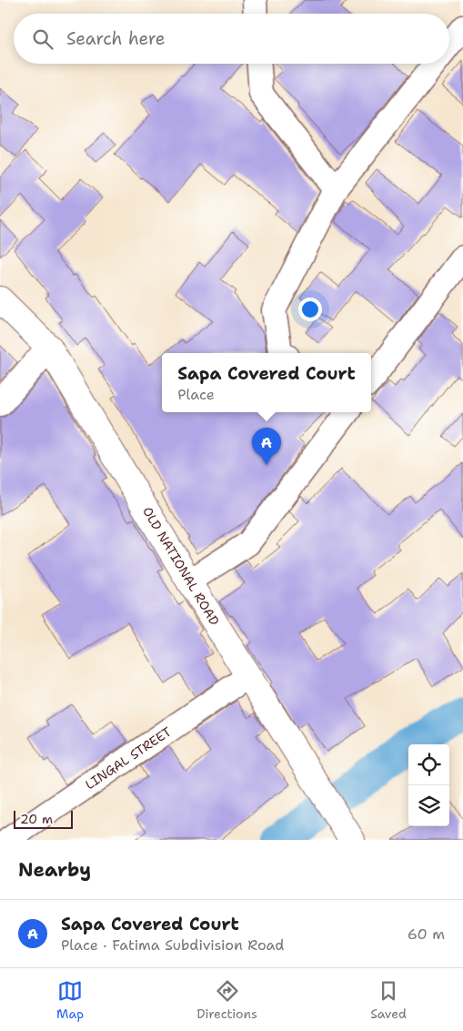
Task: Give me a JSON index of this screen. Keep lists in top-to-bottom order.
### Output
{
  "streets": {
    "main road": ["OLD NATIONAL ROAD"],
    "street": ["LINGAL STREET"]
  },
  "crossings": [
    ["OLD NATIONAL ROAD", "LINGAL STREET"]
  ],
  "scale_bar": "20 m",
  "page": {
    "search": "Search here",
    "popup": ["Sapa Covered Court", "Place"],
    "pins": "A",
    "scale": "20 m",
    "heading": "Nearby",
    "list": [
      {
        "mark": "A",
        "name": "Sapa Covered Court",
        "note": "Place · Fatima Subdivision Road",
        "value": "60 m"
      }
    ],
    "nav": ["Map", "Directions", "Saved"]
  }
}
